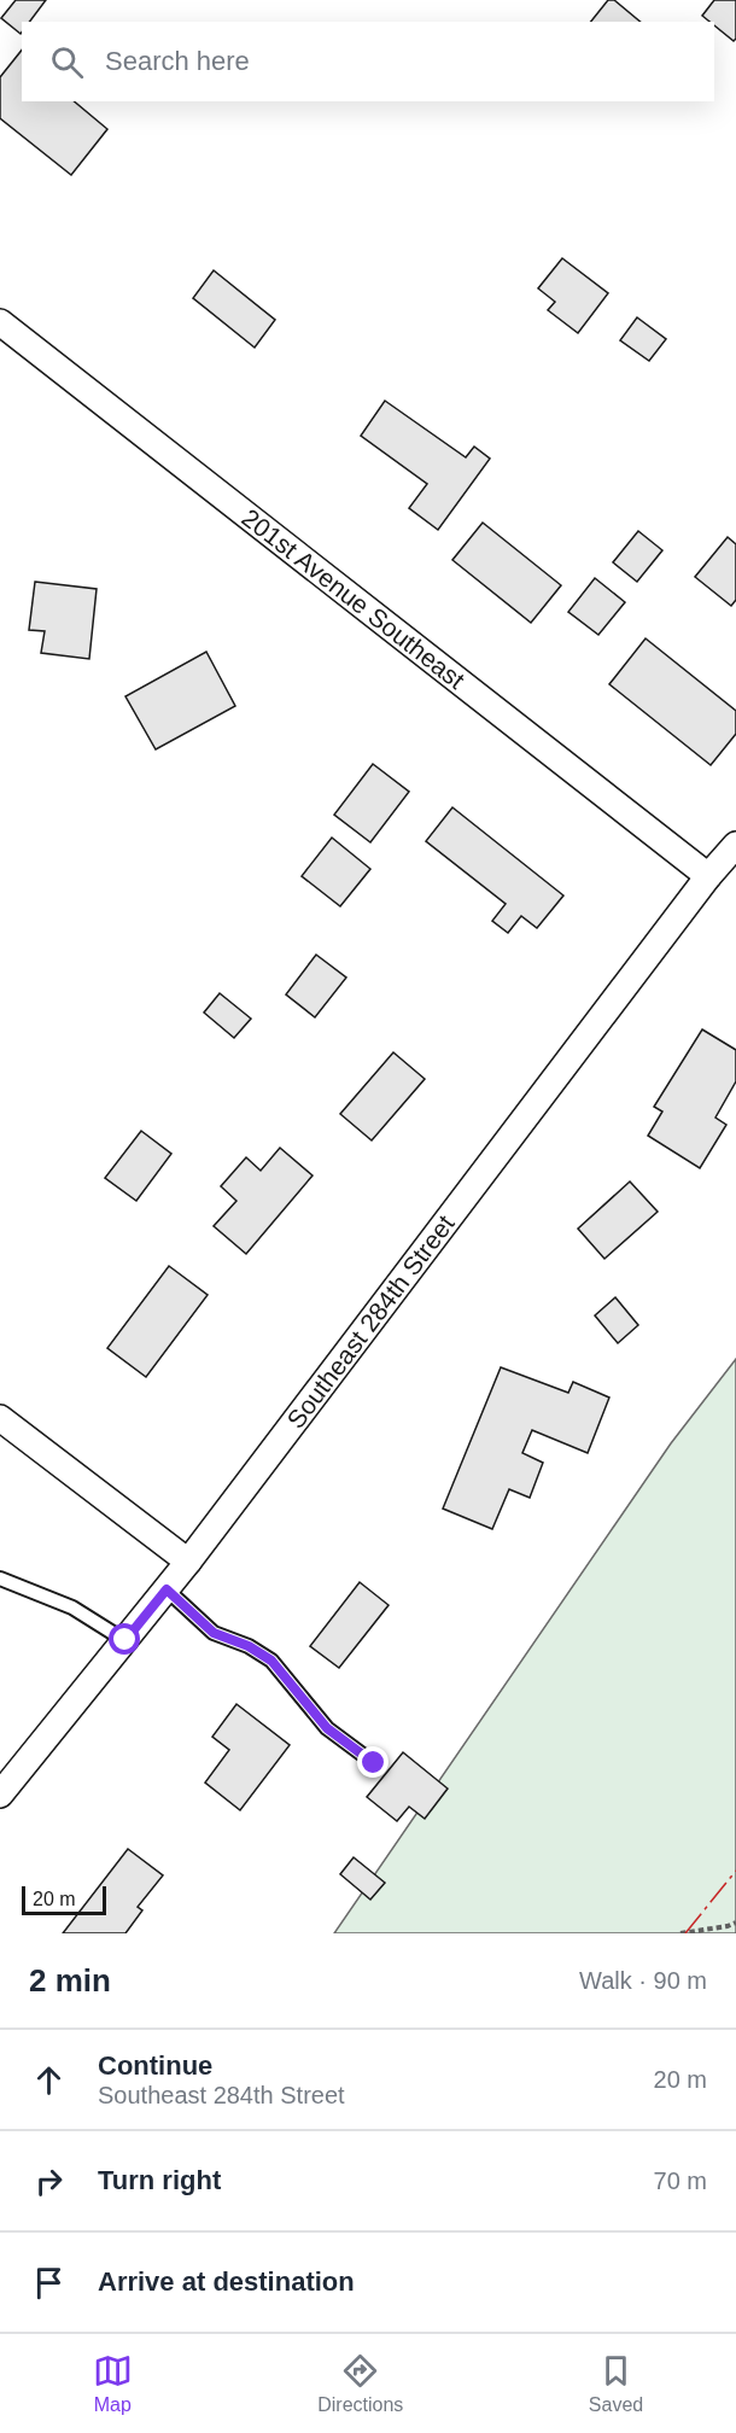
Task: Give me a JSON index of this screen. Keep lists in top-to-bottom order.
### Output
{
  "streets": {
    "street": ["201st Avenue Southeast", "Southeast 284th Street"]
  },
  "crossings": [
    ["201st Avenue Southeast", "Southeast 284th Street"]
  ],
  "scale_bar": "20 m",
  "page": {
    "search": "Search here",
    "scale": "20 m",
    "heading": ["2 min", "Walk · 90 m"],
    "list": [
      ["Continue", "Southeast 284th Street", "20 m"],
      ["Turn right", "70 m"],
      "Arrive at destination"
    ],
    "nav": ["Map", "Directions", "Saved"]
  }
}
